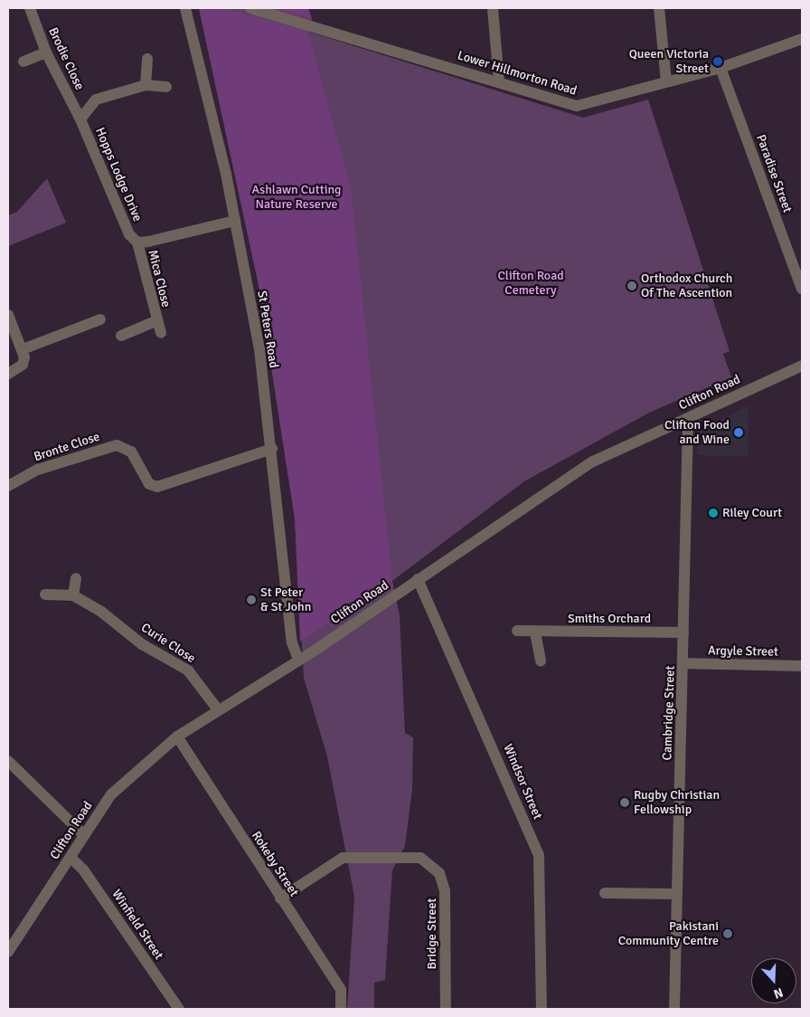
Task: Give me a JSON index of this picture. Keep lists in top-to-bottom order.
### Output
{
  "streets": {
    "street": [
      "Brodie Close",
      "Lower Hillmorton Road",
      "Paradise Street",
      "Hopps Lodge Drive",
      "Mica Close",
      "St Peters Road",
      "Clifton Road",
      "Bronte Close",
      "Smiths Orchard",
      "Curie Close",
      "Argyle Street",
      "Cambridge Street",
      "Windsor Street",
      "Rokeby Street",
      "Winfield Street",
      "Bridge Street"
    ]
  },
  "crossings": [
    ["Brodie Close", "Hopps Lodge Drive"],
    ["Lower Hillmorton Road", "Paradise Street"],
    ["Hopps Lodge Drive", "Mica Close"],
    ["St Peters Road", "Clifton Road"],
    ["St Peters Road", "Bronte Close"],
    ["Clifton Road", "Curie Close"],
    ["Clifton Road", "Cambridge Street"],
    ["Clifton Road", "Windsor Street"],
    ["Clifton Road", "Rokeby Street"],
    ["Clifton Road", "Winfield Street"],
    ["Smiths Orchard", "Cambridge Street"],
    ["Argyle Street", "Cambridge Street"],
    ["Rokeby Street", "Bridge Street"]
  ],
  "parks": ["Ashlawn Cutting Nature Reserve", "Clifton Road Cemetery"],
  "places": [
    "Queen Victoria Street",
    "Orthodox Church Of The Ascention",
    "Clifton Food and Wine",
    "Riley Court",
    "St Peter & St John",
    "Rugby Christian Fellowship",
    "Pakistani Community Centre"
  ],
  "north": "bottom"
}
